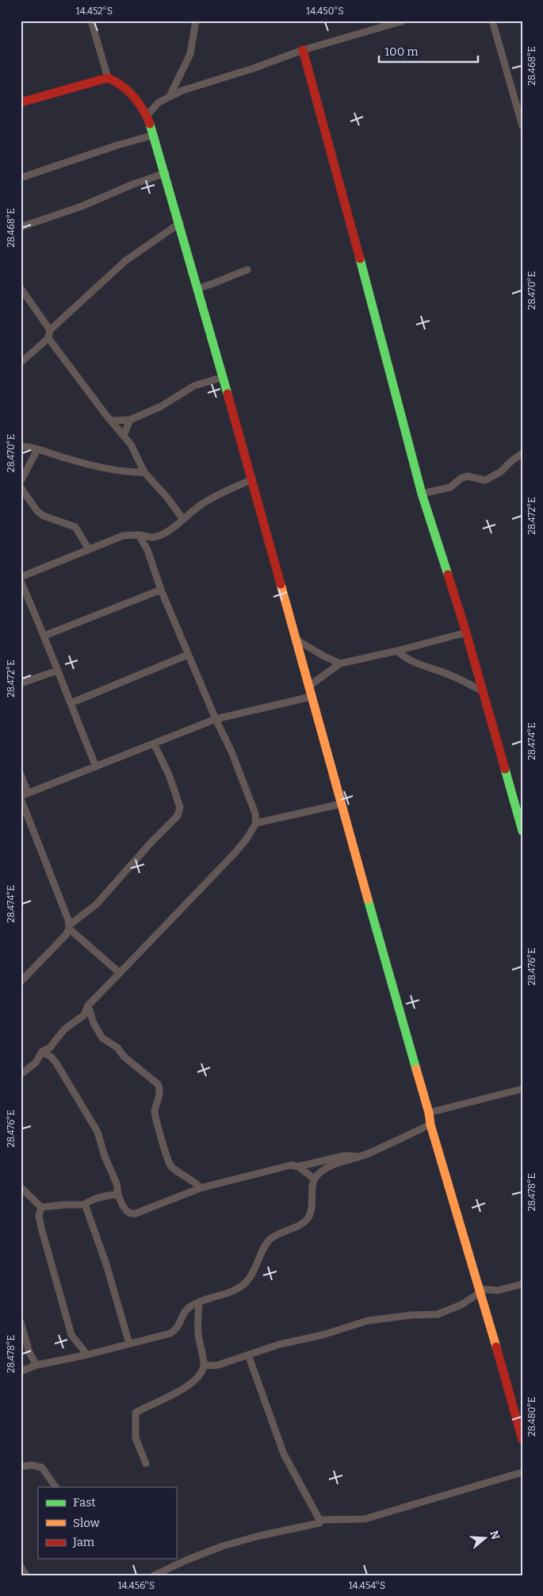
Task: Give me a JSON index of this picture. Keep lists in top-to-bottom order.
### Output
{
  "legend": ["Fast", "Slow", "Jam"],
  "scale_bar": "100 m",
  "north": "right",
  "coordinates": [
    "14.452°S",
    "14.450°S",
    "28.468°E",
    "28.470°E",
    "28.472°E",
    "28.474°E",
    "28.476°E",
    "28.478°E",
    "28.480°E",
    "14.456°S",
    "14.454°S"
  ]
}
